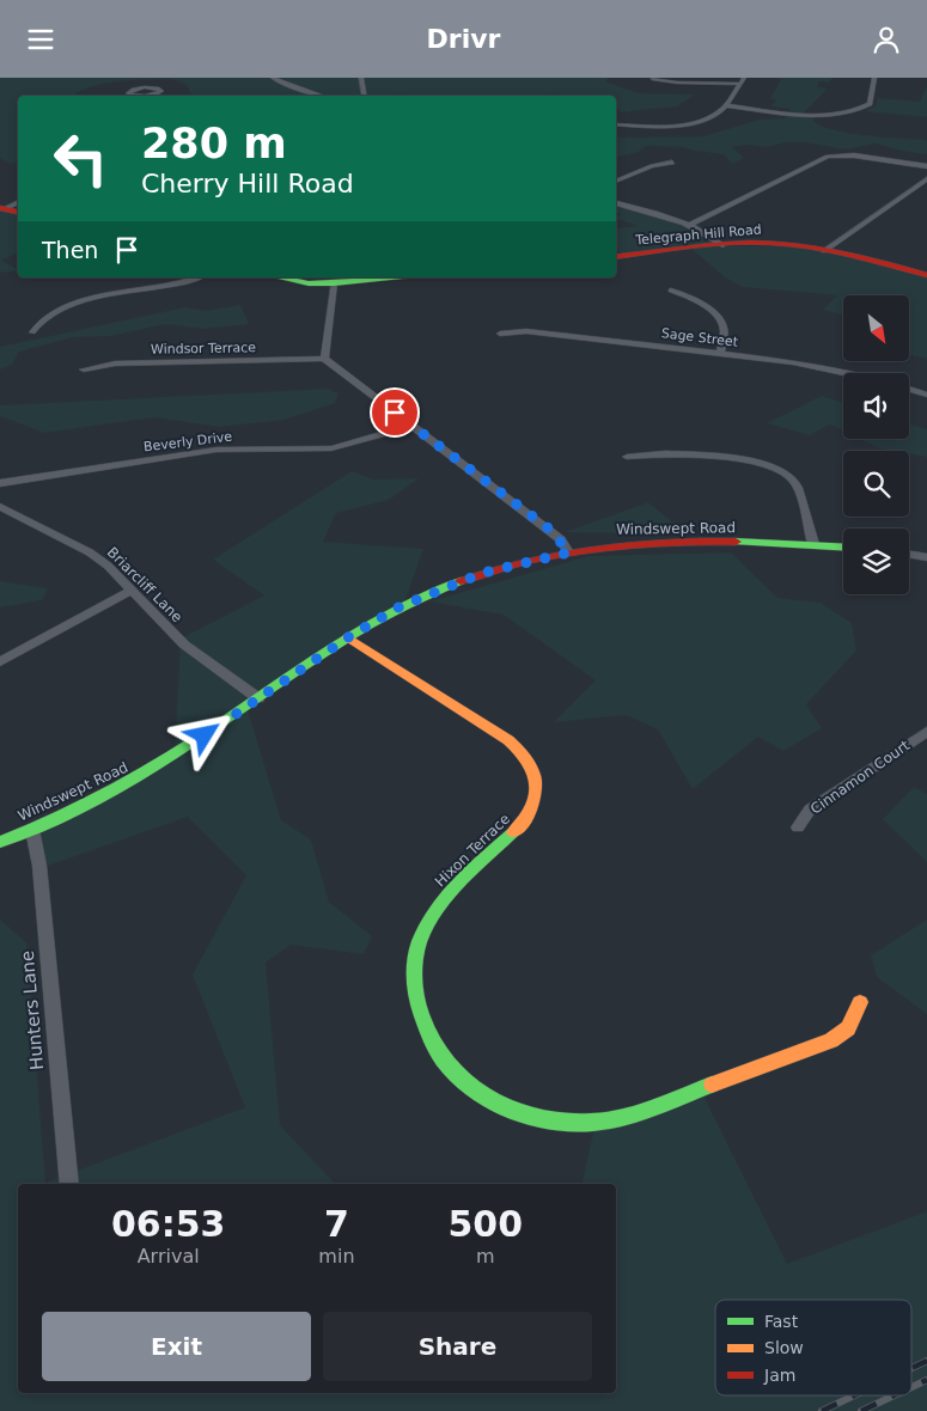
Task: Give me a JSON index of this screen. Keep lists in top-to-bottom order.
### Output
{
  "streets": {
    "street": [
      "Telegraph Hill Road",
      "Sage Street",
      "Windsor Terrace",
      "Beverly Drive",
      "Windswept Road",
      "Briarcliff Lane",
      "Cinnamon Court",
      "Hixon Terrace",
      "Hunters Lane"
    ]
  },
  "crossings": [
    ["Windswept Road", "Briarcliff Lane"],
    ["Windswept Road", "Hixon Terrace"],
    ["Windswept Road", "Hunters Lane"]
  ],
  "legend": ["Fast", "Slow", "Jam"],
  "north": "bottom right",
  "page": {
    "header": "Drivr",
    "turn": ["280 m", "Cherry Hill Road"],
    "then": "Then",
    "eta": [
      "06:53",
      "Arrival",
      "7",
      "min",
      "500",
      "m"
    ],
    "buttons": ["Exit", "Share"]
  }
}
